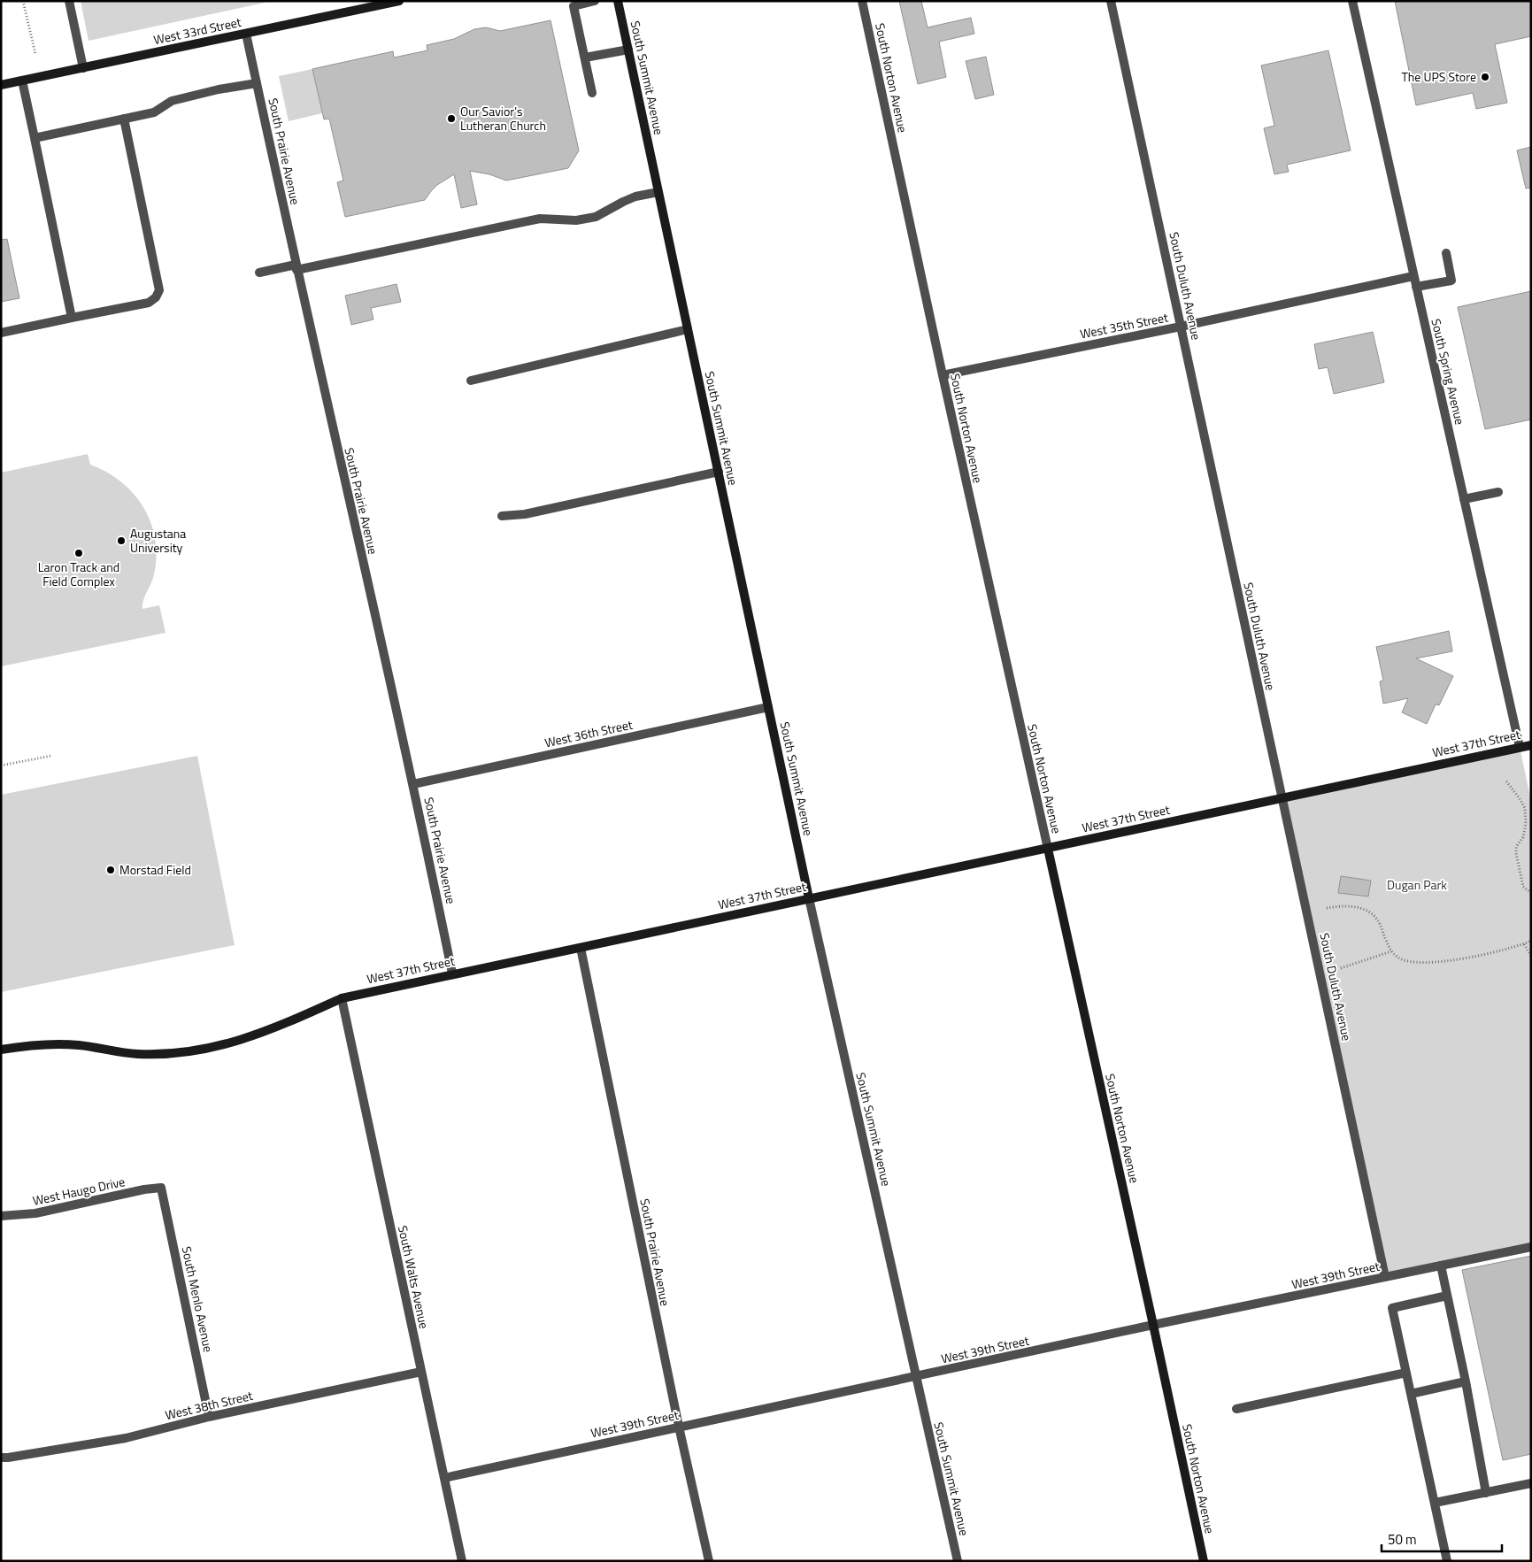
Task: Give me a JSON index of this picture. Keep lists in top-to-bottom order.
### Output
{
  "streets": {
    "street": [
      "West 33rd Street",
      "South Summit Avenue",
      "South Norton Avenue",
      "South Prairie Avenue",
      "South Duluth Avenue",
      "West 35th Street",
      "South Spring Avenue",
      "West 36th Street",
      "West 37th Street",
      "West Haugo Drive",
      "West 39th Street",
      "South Walts Avenue",
      "South Menlo Avenue",
      "West 38th Street"
    ]
  },
  "crossings": [
    ["West 33rd Street", "South Prairie Avenue"],
    ["South Summit Avenue", "West 36th Street"],
    ["South Summit Avenue", "West 37th Street"],
    ["South Summit Avenue", "West 39th Street"],
    ["South Norton Avenue", "West 35th Street"],
    ["South Norton Avenue", "West 37th Street"],
    ["South Norton Avenue", "West 39th Street"],
    ["South Prairie Avenue", "West 36th Street"],
    ["South Prairie Avenue", "West 37th Street"],
    ["South Prairie Avenue", "West 39th Street"],
    ["South Duluth Avenue", "West 35th Street"],
    ["South Duluth Avenue", "West 37th Street"],
    ["South Duluth Avenue", "West 39th Street"],
    ["West 35th Street", "South Spring Avenue"],
    ["South Spring Avenue", "West 37th Street"],
    ["West 37th Street", "South Walts Avenue"],
    ["West Haugo Drive", "South Menlo Avenue"],
    ["West 39th Street", "South Walts Avenue"],
    ["South Walts Avenue", "West 38th Street"],
    ["South Menlo Avenue", "West 38th Street"]
  ],
  "parks": ["Dugan Park"],
  "places": [
    "The UPS Store",
    "Our Savior's Lutheran Church",
    "Augustana University",
    "Laron Track and Field Complex",
    "Morstad Field"
  ],
  "scale_bar": "50 m"
}
